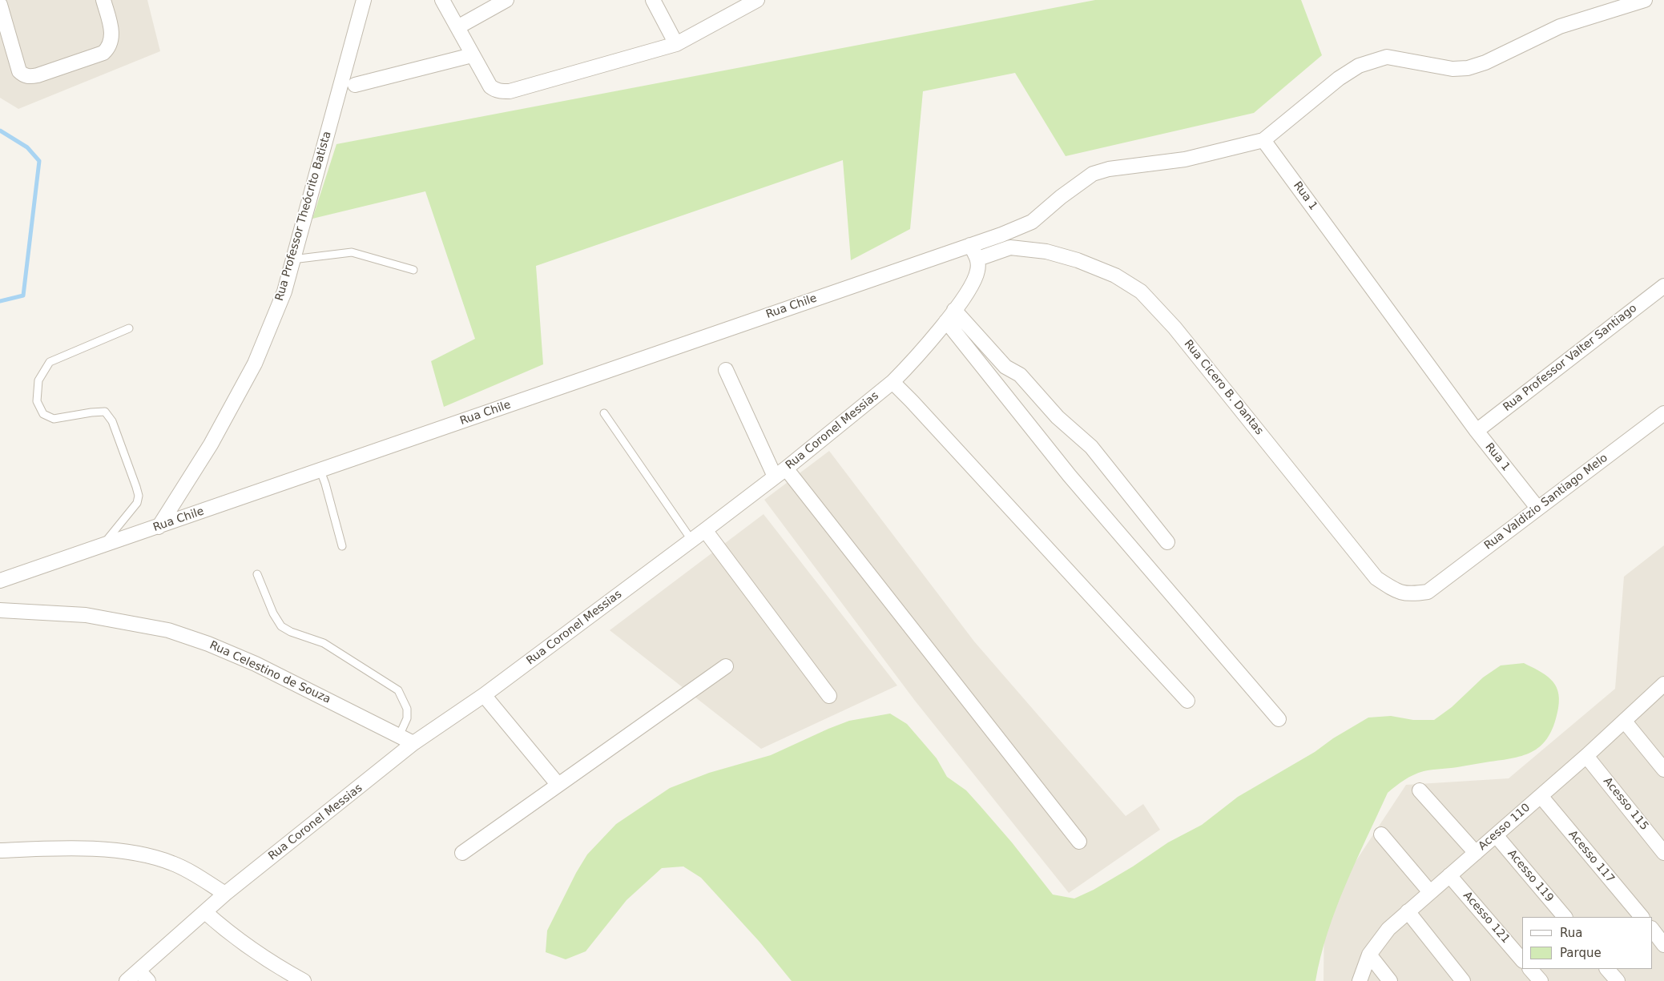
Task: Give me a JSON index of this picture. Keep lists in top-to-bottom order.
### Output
{
  "streets": {
    "street": [
      "Rua 1",
      "Rua Professor Theócrito Batista",
      "Rua Chile",
      "Rua Professor Valter Santiago",
      "Rua Cicero B. Dantas",
      "Rua Coronel Messias",
      "Rua Valdizio Santiago Melo",
      "Rua Celestino de Souza",
      "Acesso 115",
      "Acesso 110",
      "Acesso 117",
      "Acesso 119",
      "Acesso 121"
    ]
  },
  "crossings": [
    ["Rua 1", "Rua Professor Valter Santiago"],
    ["Rua 1", "Rua Valdizio Santiago Melo"],
    ["Rua Professor Theócrito Batista", "Rua Chile"],
    ["Rua Cicero B. Dantas", "Rua Coronel Messias"],
    ["Rua Cicero B. Dantas", "Rua Valdizio Santiago Melo"],
    ["Rua Coronel Messias", "Rua Celestino de Souza"],
    ["Acesso 115", "Acesso 110"],
    ["Acesso 110", "Acesso 117"],
    ["Acesso 110", "Acesso 119"],
    ["Acesso 110", "Acesso 121"]
  ],
  "legend": ["Rua", "Parque"]
}
